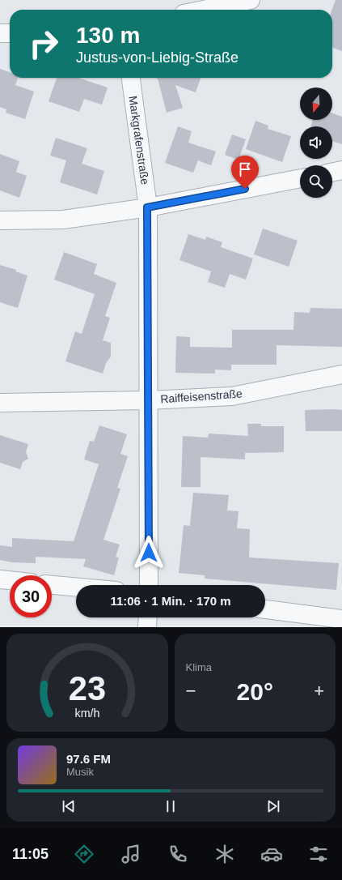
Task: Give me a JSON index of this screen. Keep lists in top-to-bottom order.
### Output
{
  "streets": {
    "street": ["Markgrafenstraße", "Raiffeisenstraße"]
  },
  "crossings": [
    ["Markgrafenstraße", "Raiffeisenstraße"]
  ],
  "north": "bottom",
  "page": {
    "turn": ["130 m", "Justus-von-Liebig-Straße"],
    "limit": "30",
    "trip": "11:06 · 1 Min. · 170 m",
    "tile": "Klima",
    "heat": ["−", "20°", "+"],
    "song": ["97.6 FM", "Musik"],
    "tabs": "11:05",
    "gauge": ["23", "km/h"]
  }
}
